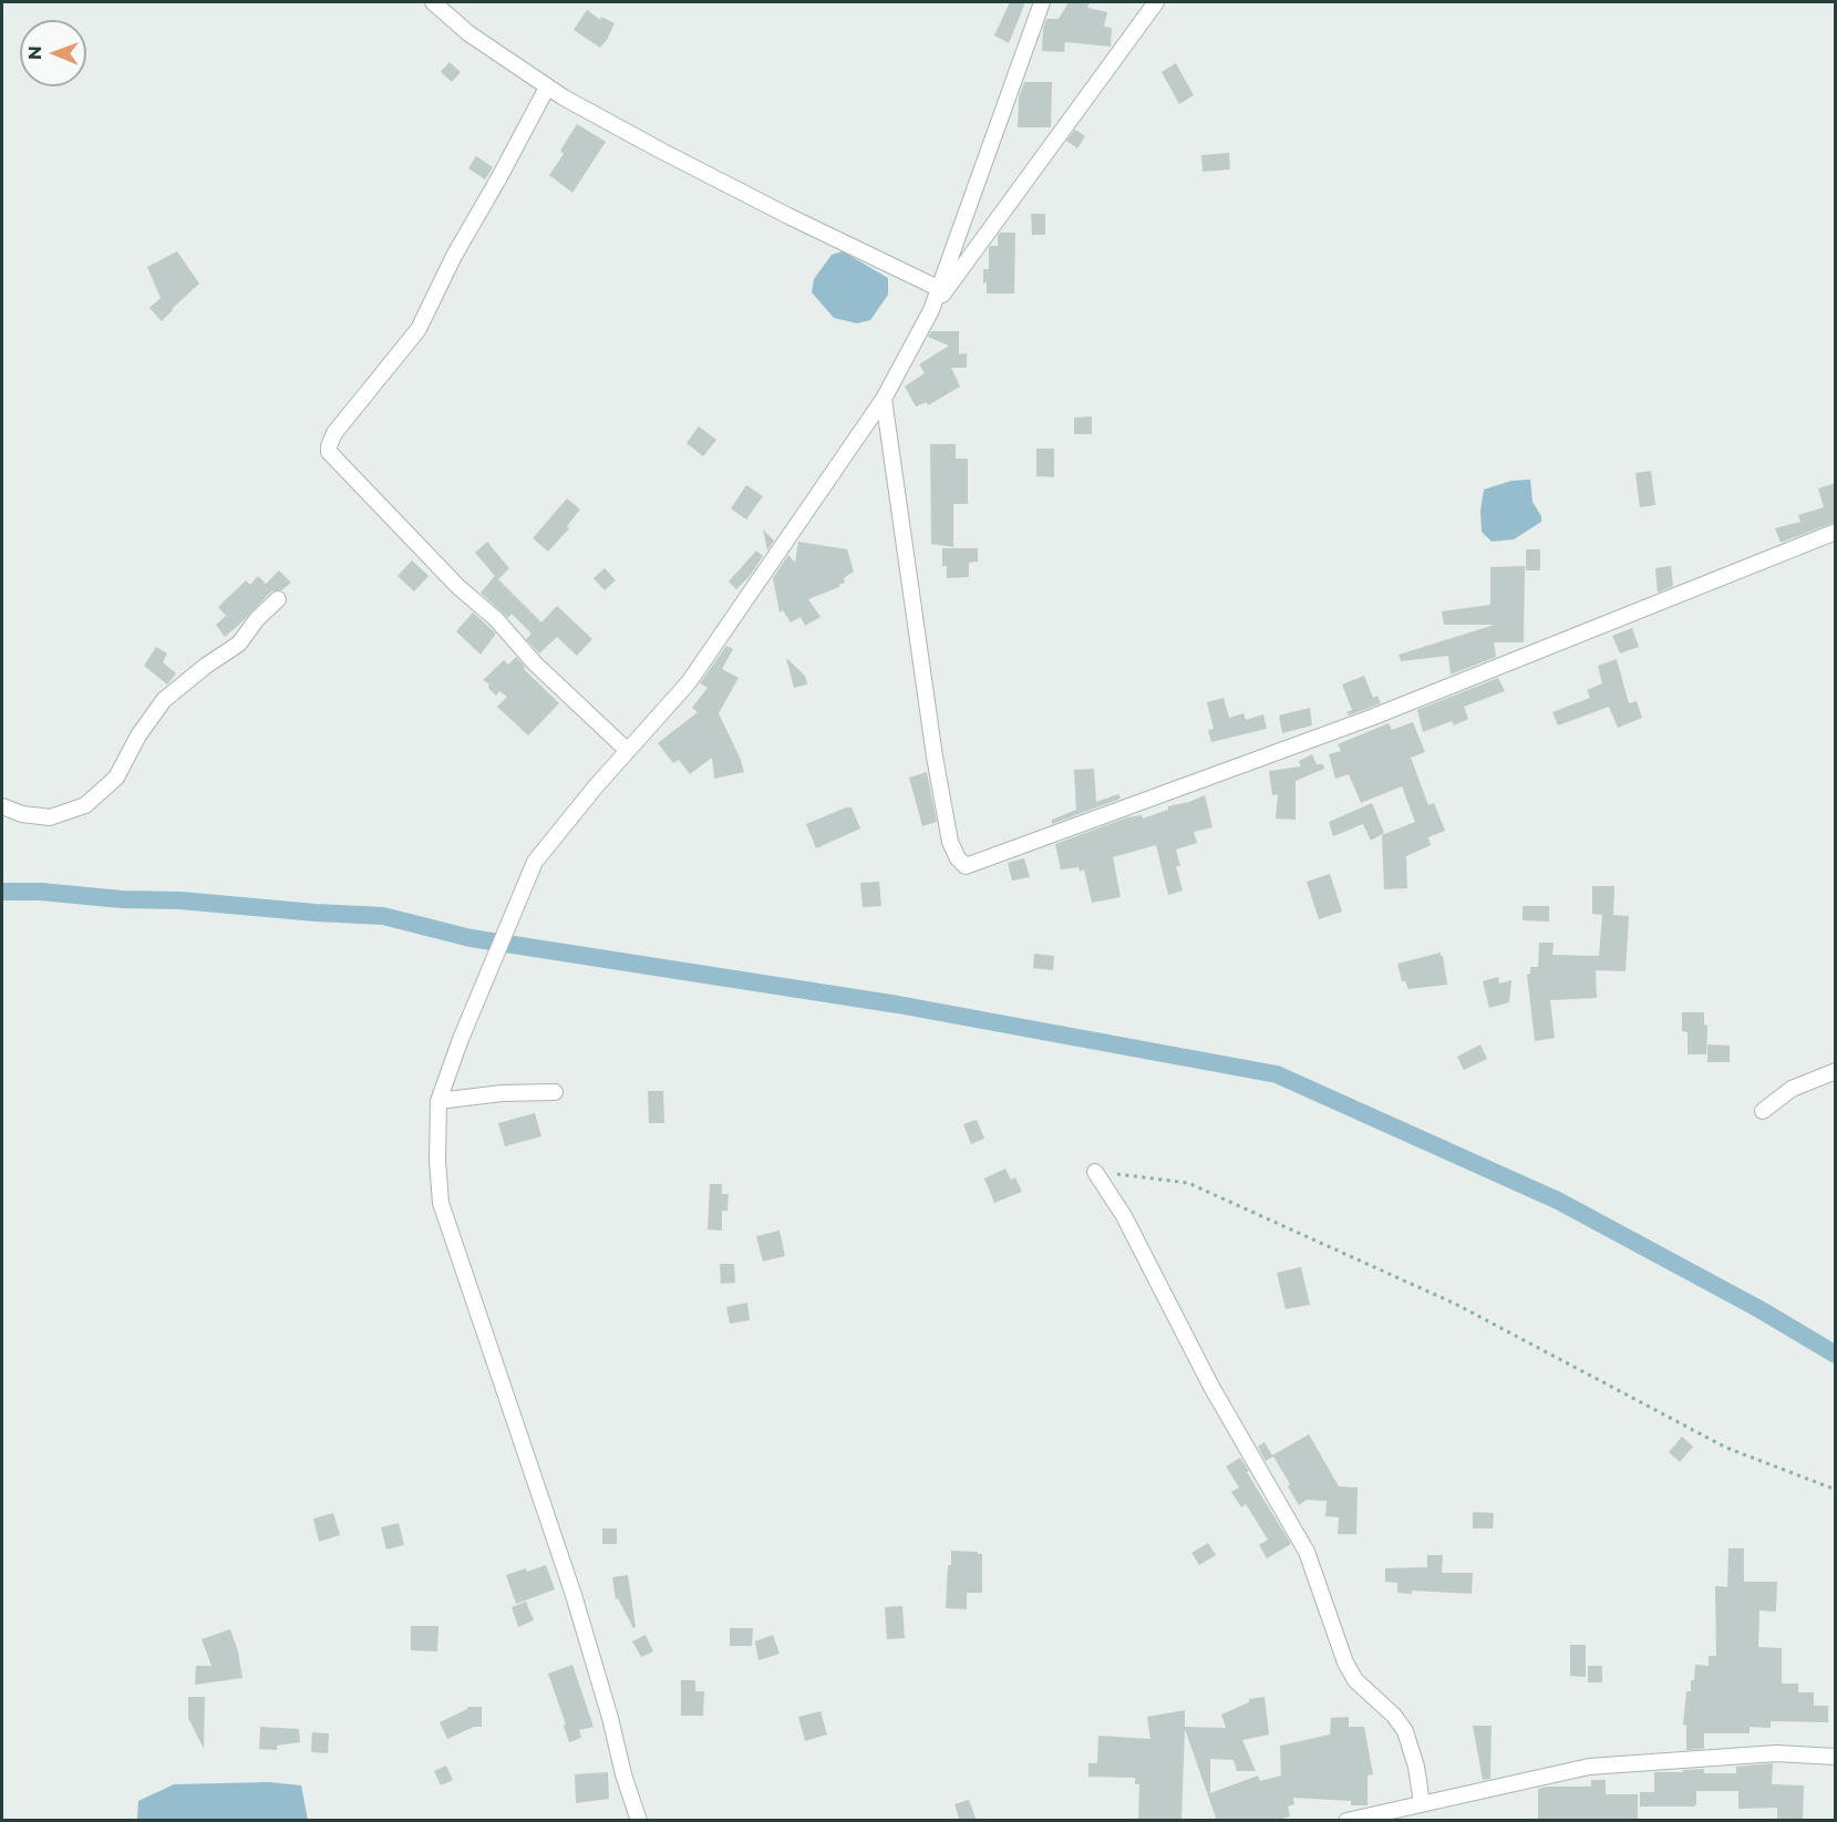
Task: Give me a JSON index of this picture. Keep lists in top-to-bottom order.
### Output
{
  "north": "left"
}
